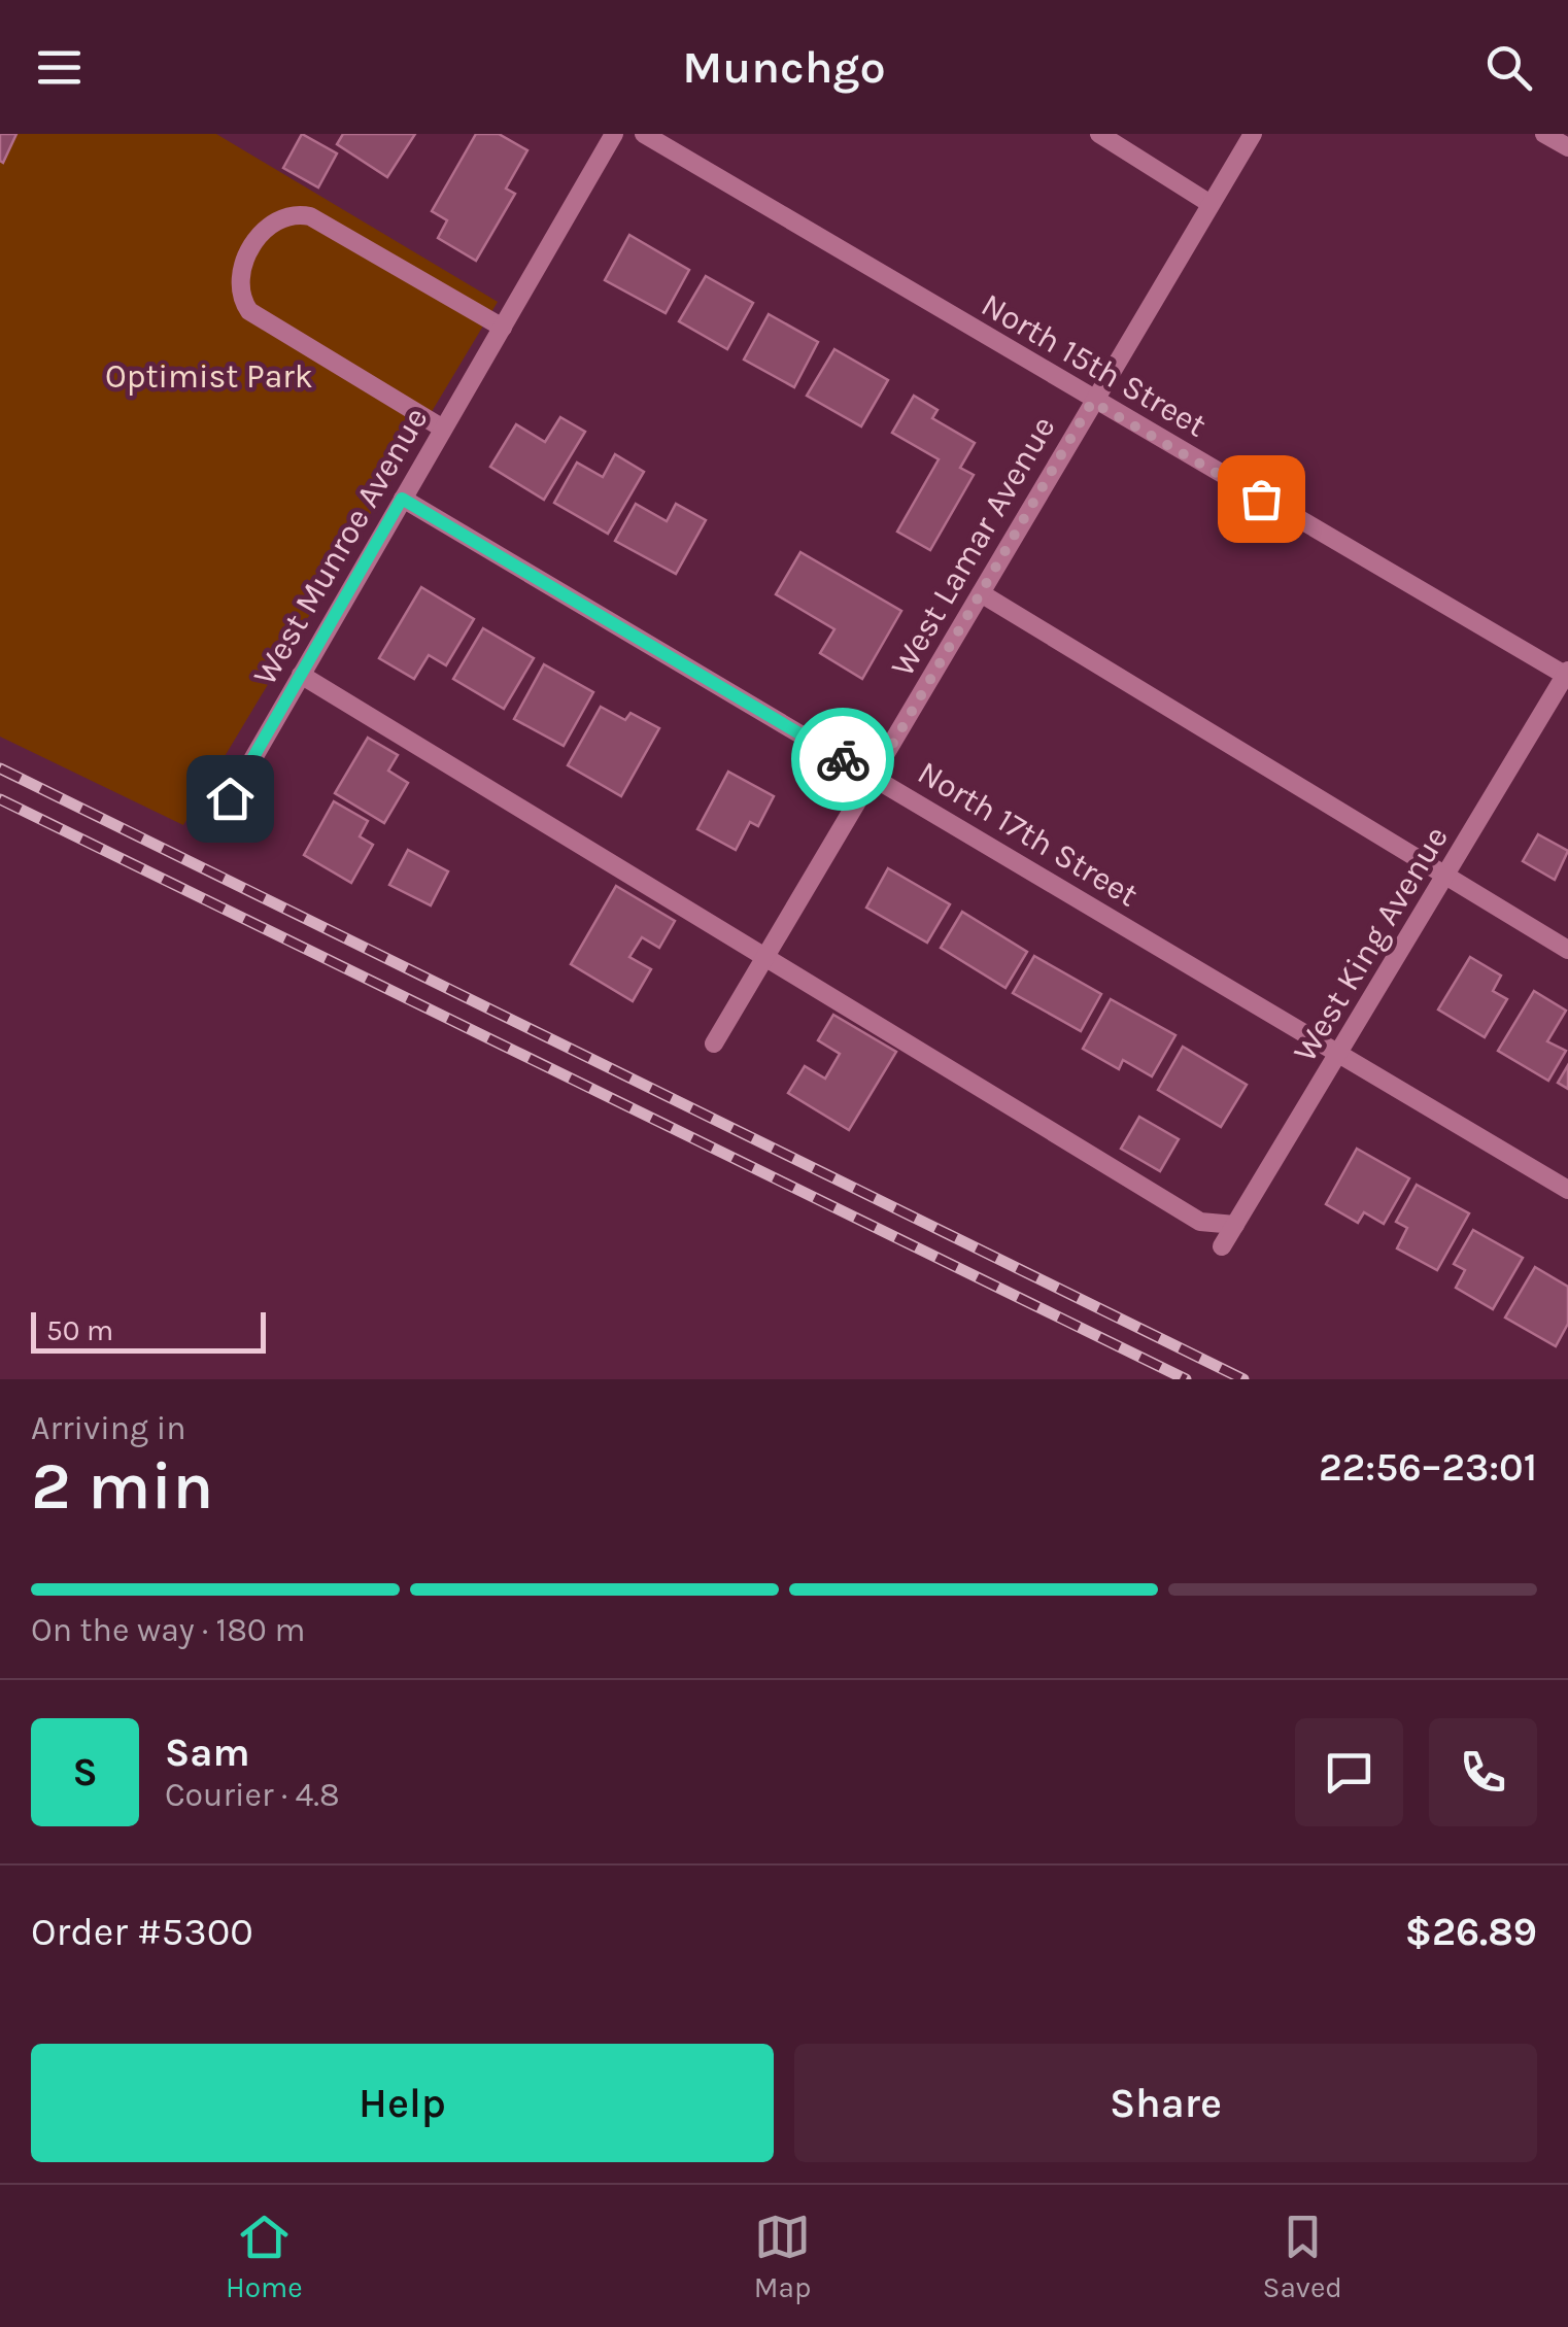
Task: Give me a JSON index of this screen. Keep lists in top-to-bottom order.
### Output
{
  "streets": {
    "street": [
      "North 15th Street",
      "West Munroe Avenue",
      "West Lamar Avenue",
      "North 17th Street",
      "West King Avenue"
    ]
  },
  "crossings": [
    ["North 15th Street", "West Lamar Avenue"],
    ["North 15th Street", "West King Avenue"],
    ["West Munroe Avenue", "North 17th Street"],
    ["West Lamar Avenue", "North 17th Street"],
    ["North 17th Street", "West King Avenue"]
  ],
  "parks": ["Optimist Park"],
  "scale_bar": "50 m",
  "page": {
    "header": "Munchgo",
    "scale": "50 m",
    "heading": ["2 min", "Arriving in", "22:56–23:01"],
    "panel": [
      "Sam",
      "Courier · 4.8",
      "Order #5300",
      "$26.89"
    ],
    "bar": "On the way · 180 m",
    "round": "S",
    "buttons": ["Help", "Share"],
    "tabs": ["Home", "Map", "Saved"]
  }
}
